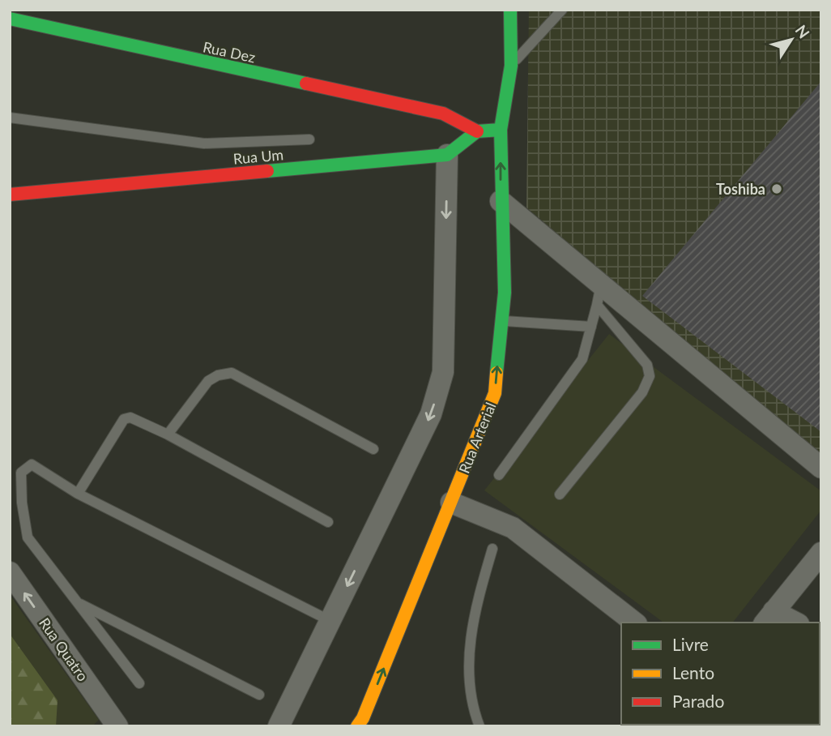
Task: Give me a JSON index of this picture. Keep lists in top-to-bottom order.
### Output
{
  "streets": {
    "street": [
      "Rua Dez",
      "Rua Um",
      "Rua Arterial",
      "Rua Quatro"
    ]
  },
  "one_way": ["Rua Quatro"],
  "places": ["Toshiba"],
  "legend": ["Livre", "Lento", "Parado"],
  "north": "top right"
}
